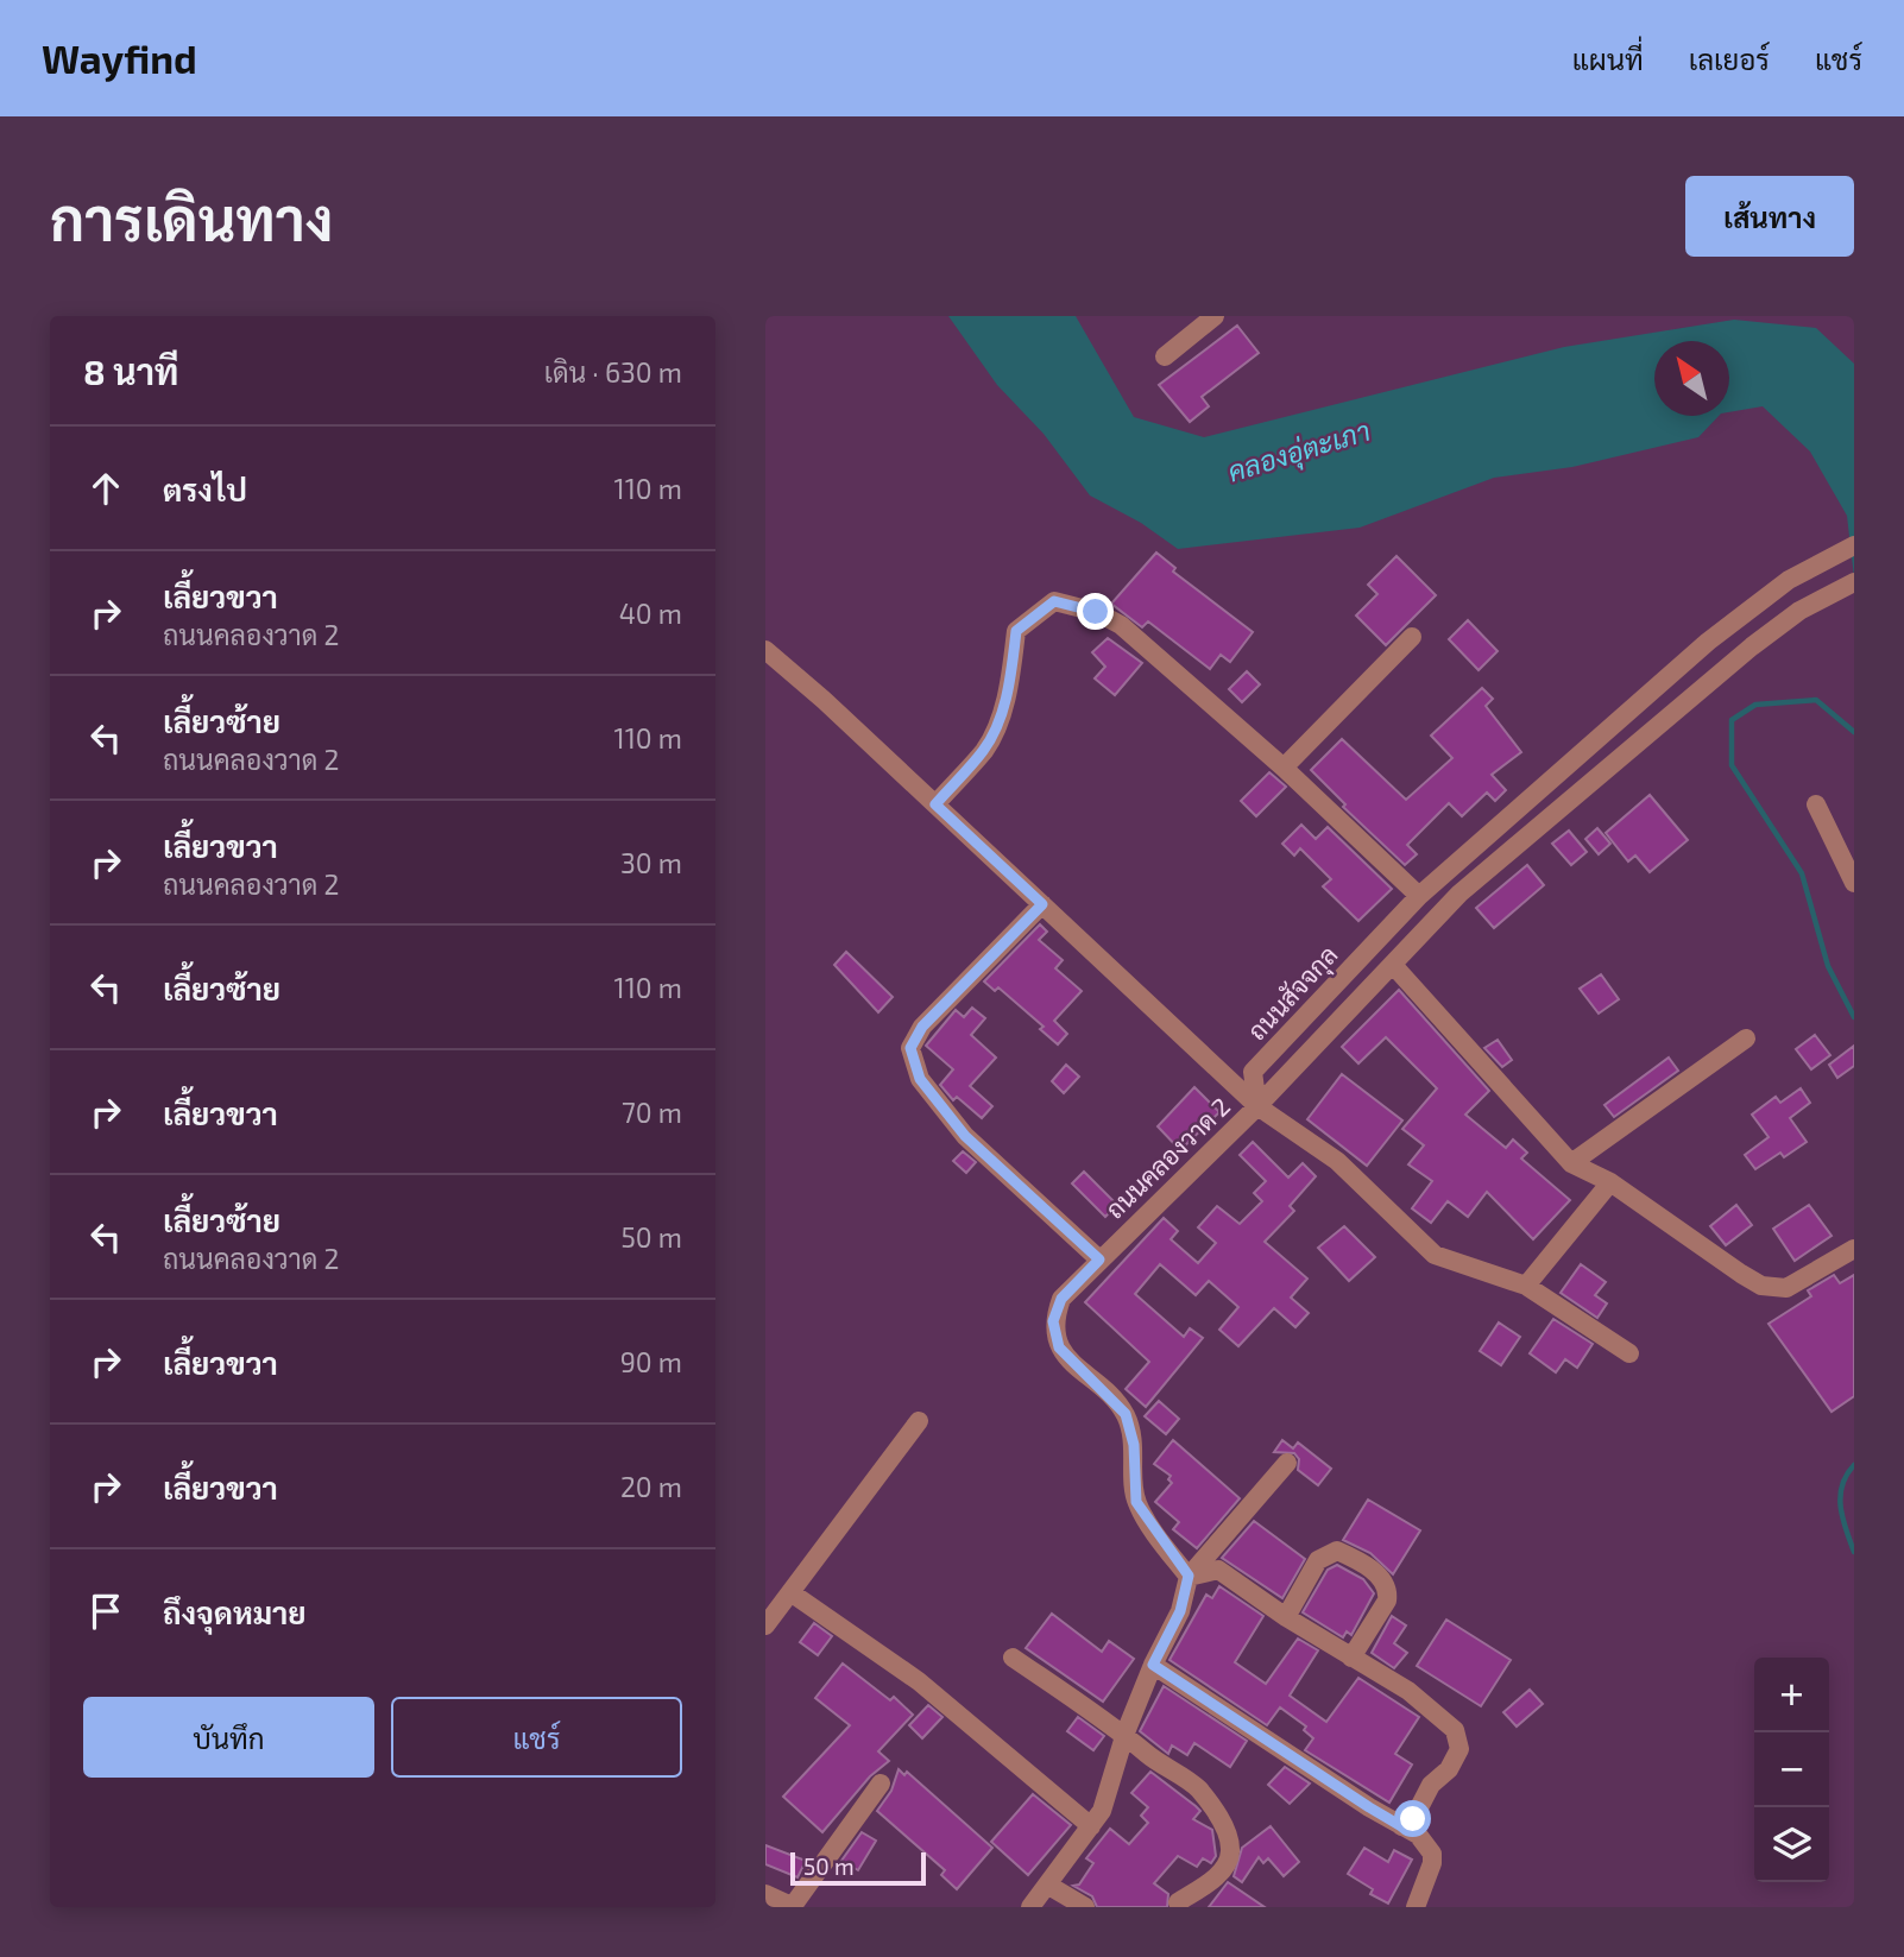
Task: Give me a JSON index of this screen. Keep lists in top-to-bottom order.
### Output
{
  "streets": {
    "street": ["ถนนสัจจกุล", "ถนนคลองวาด 2"]
  },
  "crossings": [
    ["ถนนสัจจกุล", "ถนนคลองวาด 2"]
  ],
  "water": ["คลองอุ่ตะเภา"],
  "scale_bar": "50 m",
  "north": "top left",
  "page": {
    "header": "Wayfind",
    "nav": ["แผนที่", "เลเยอร์", "แชร์"],
    "buttons": [
      "เส้นทาง",
      ["บันทึก", "แชร์"]
    ],
    "title": "การเดินทาง",
    "heading": ["8 นาที", "เดิน · 630 m"],
    "list": [
      ["ตรงไป", "110 m"],
      ["เลี้ยวขวา", "ถนนคลองวาด 2", "40 m"],
      ["เลี้ยวซ้าย", "ถนนคลองวาด 2", "110 m"],
      ["เลี้ยวขวา", "ถนนคลองวาด 2", "30 m"],
      ["เลี้ยวซ้าย", "110 m"],
      ["เลี้ยวขวา", "70 m"],
      ["เลี้ยวซ้าย", "ถนนคลองวาด 2", "50 m"],
      ["เลี้ยวขวา", "90 m"],
      ["เลี้ยวขวา", "20 m"],
      "ถึงจุดหมาย"
    ],
    "map_buttons": ["+", "−"],
    "scale": "50 m"
  }
}
